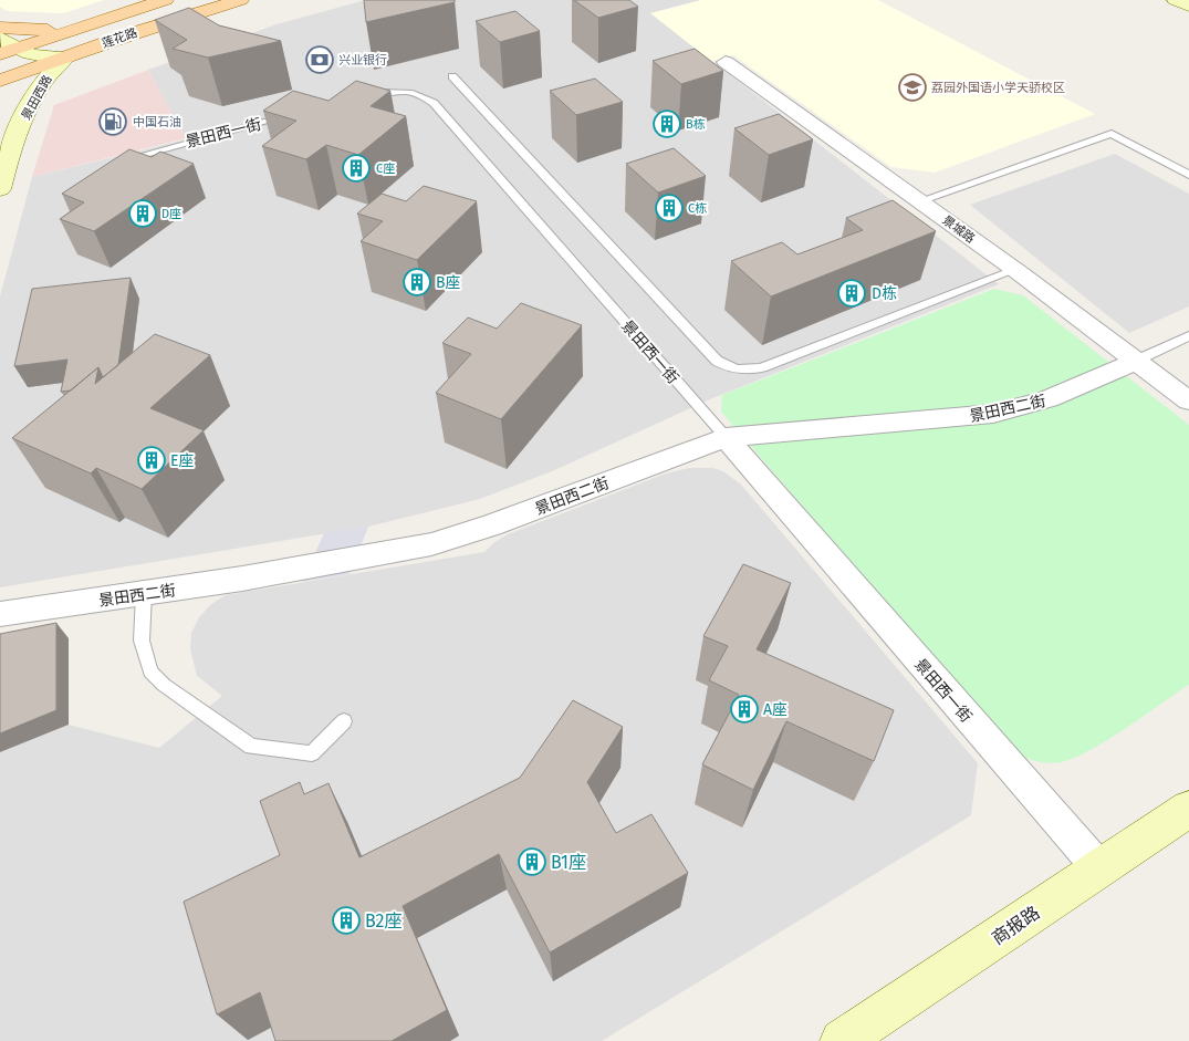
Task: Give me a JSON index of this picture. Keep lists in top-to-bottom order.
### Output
{
  "streets": {
    "main road": ["莲花路"],
    "street": [
      "景田西路",
      "景田西一街",
      "景城路",
      "景田西二街",
      "商报路"
    ]
  },
  "crossings": [
    ["莲花路", "景田西路"],
    ["景田西一街", "景田西二街"],
    ["景田西一街", "商报路"],
    ["景城路", "景田西二街"]
  ],
  "places": {
    "bank": ["兴业银行"],
    "school or university": ["荔园外国语小学天骄校区"],
    "fuel station": ["中国石油"],
    "building": [
      "B栋",
      "C座",
      "C栋",
      "D座",
      "B座",
      "D栋",
      "E座",
      "A座",
      "B1座",
      "B2座"
    ]
  }
}
